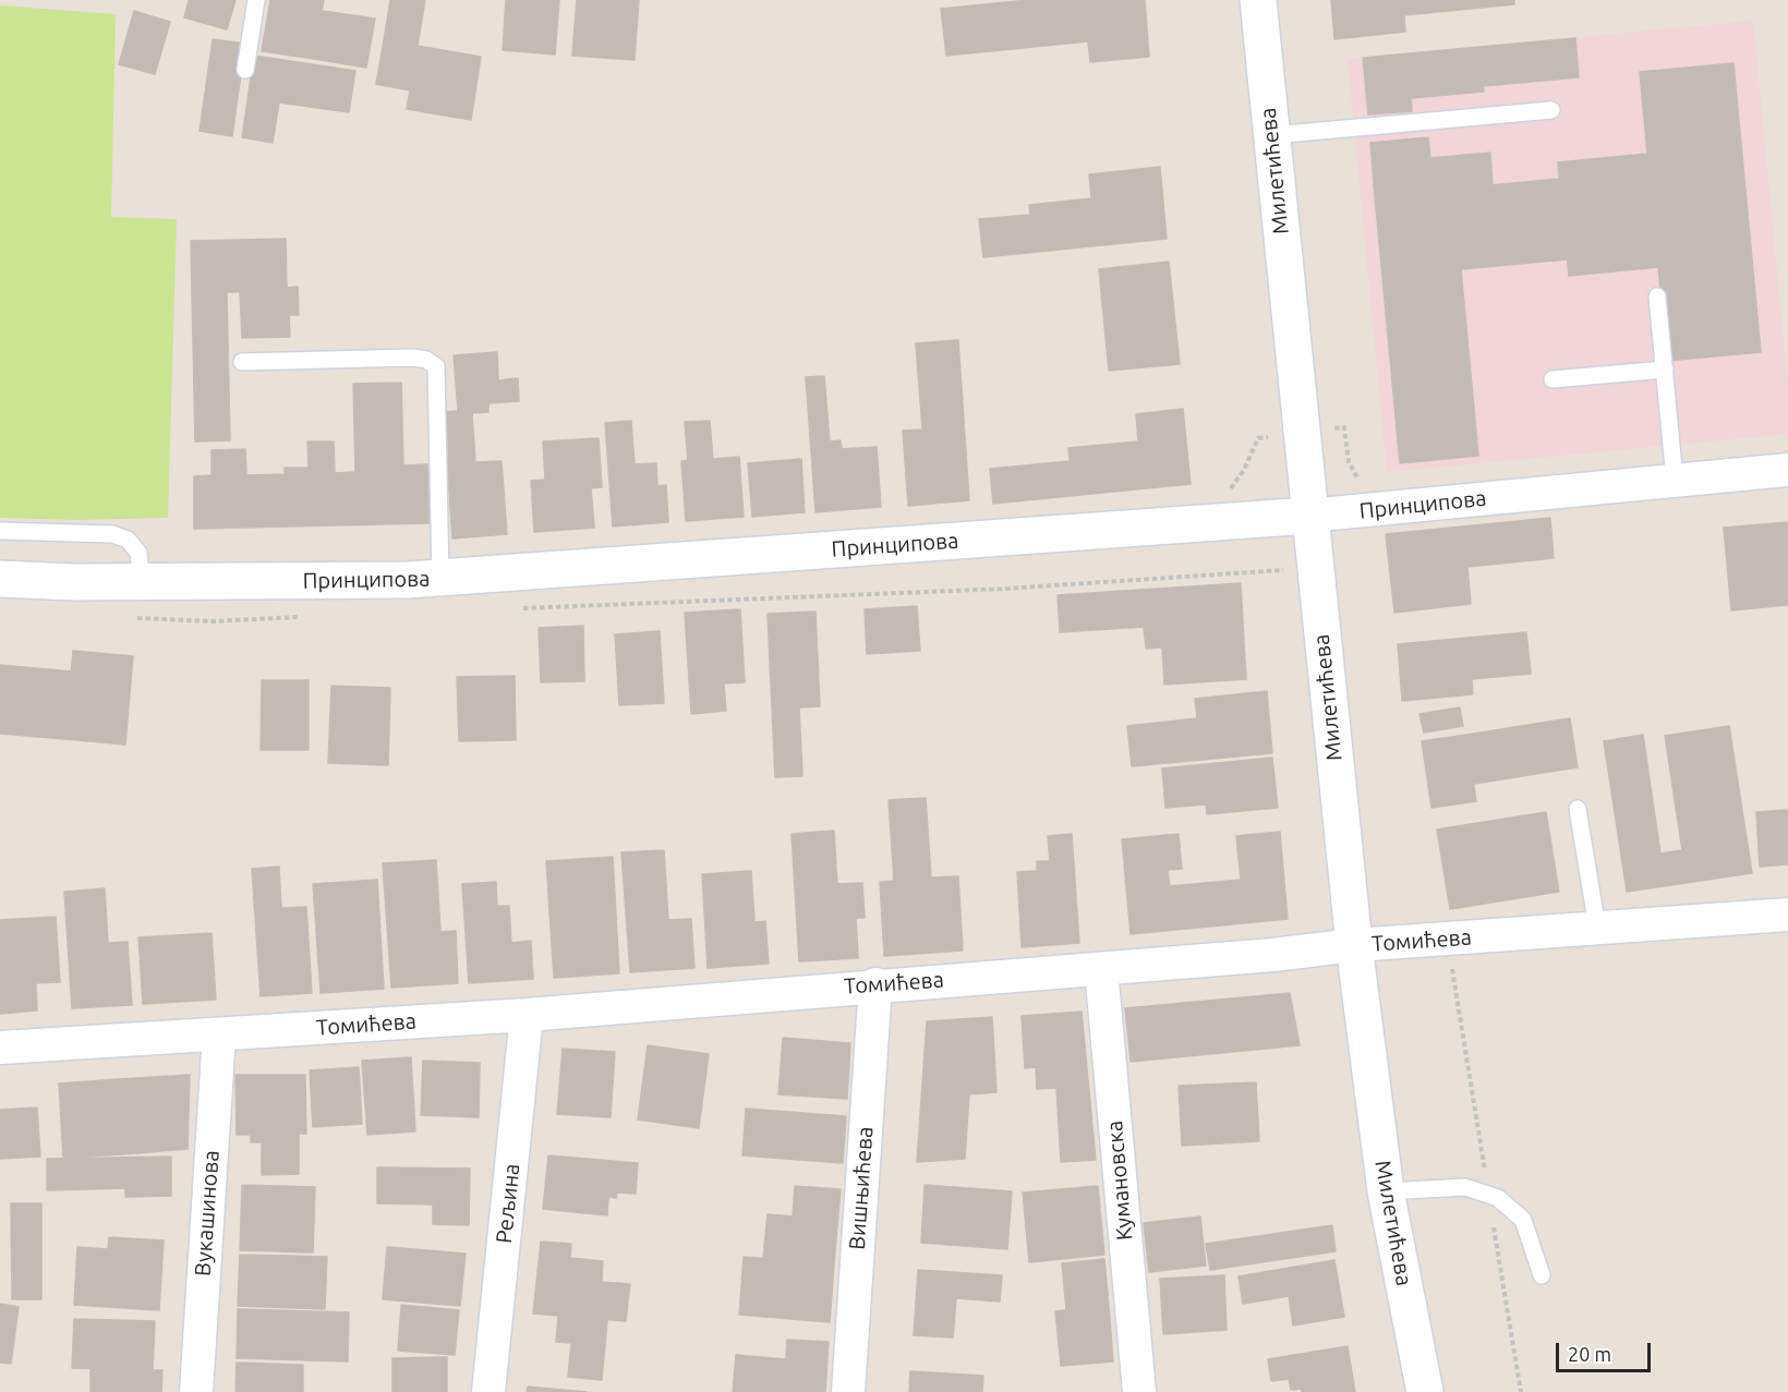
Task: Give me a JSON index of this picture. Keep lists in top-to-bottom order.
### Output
{
  "streets": {
    "main road": ["Милетићева", "Принципова"],
    "street": [
      "Томићева",
      "Кумановска",
      "Вишњићева",
      "Рељина",
      "Вукашинова"
    ]
  },
  "crossings": [
    ["Милетићева", "Принципова"],
    ["Милетићева", "Томићева"],
    ["Томићева", "Кумановска"],
    ["Томићева", "Вишњићева"],
    ["Томићева", "Рељина"],
    ["Томићева", "Вукашинова"]
  ],
  "scale_bar": "20 m"
}
